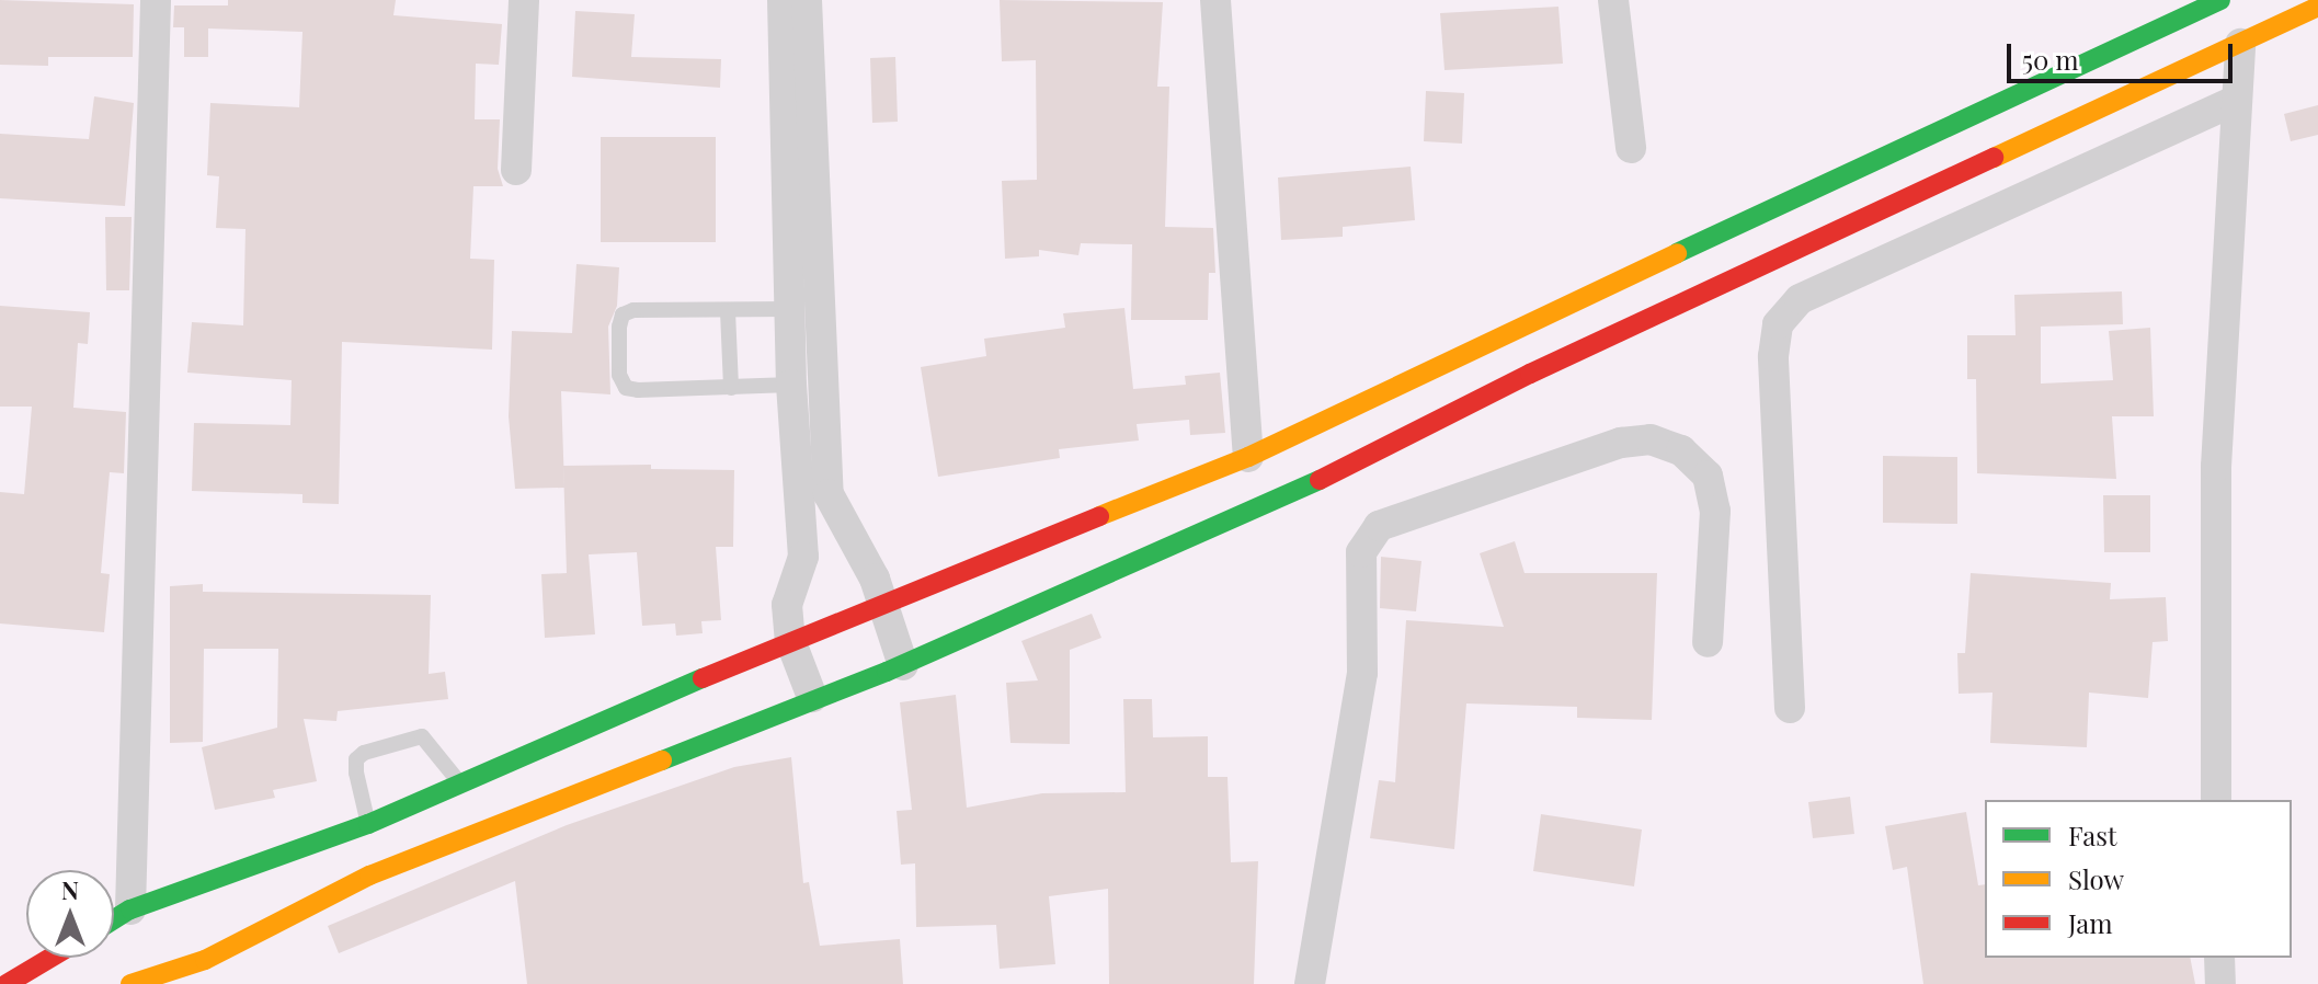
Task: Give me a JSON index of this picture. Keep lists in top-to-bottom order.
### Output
{
  "legend": ["Fast", "Slow", "Jam"],
  "scale_bar": "50 m",
  "north": "top"
}
